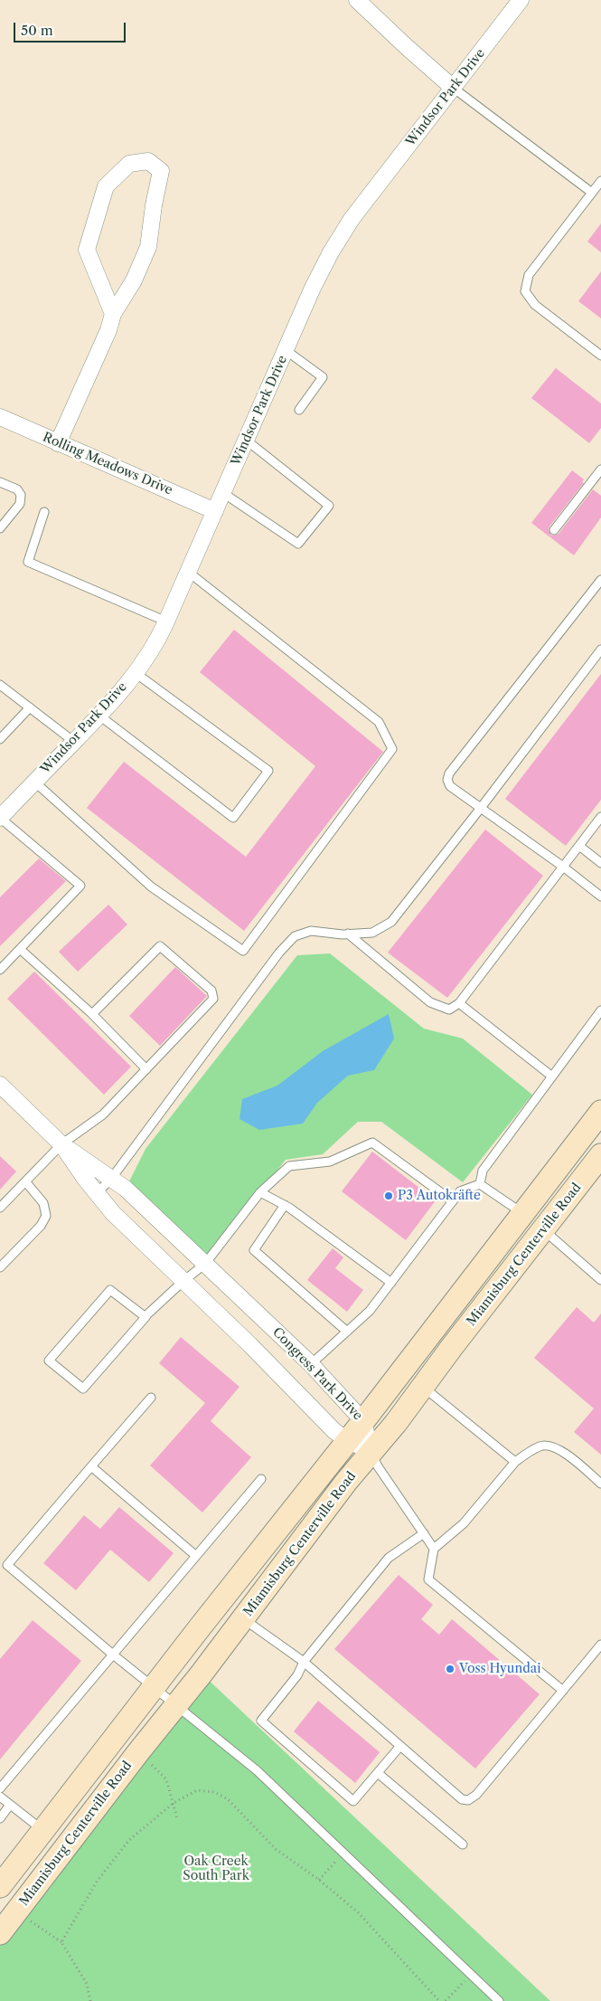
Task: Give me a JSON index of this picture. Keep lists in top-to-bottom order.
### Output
{
  "streets": {
    "main road": ["Miamisburg Centerville Road"],
    "street": ["Windsor Park Drive", "Rolling Meadows Drive", "Congress Park Drive"]
  },
  "crossings": [
    ["Windsor Park Drive", "Rolling Meadows Drive"],
    ["Miamisburg Centerville Road", "Congress Park Drive"]
  ],
  "parks": ["Oak Creek South Park"],
  "places": ["P3 Autokräfte", "Voss Hyundai"],
  "scale_bar": "50 m"
}
